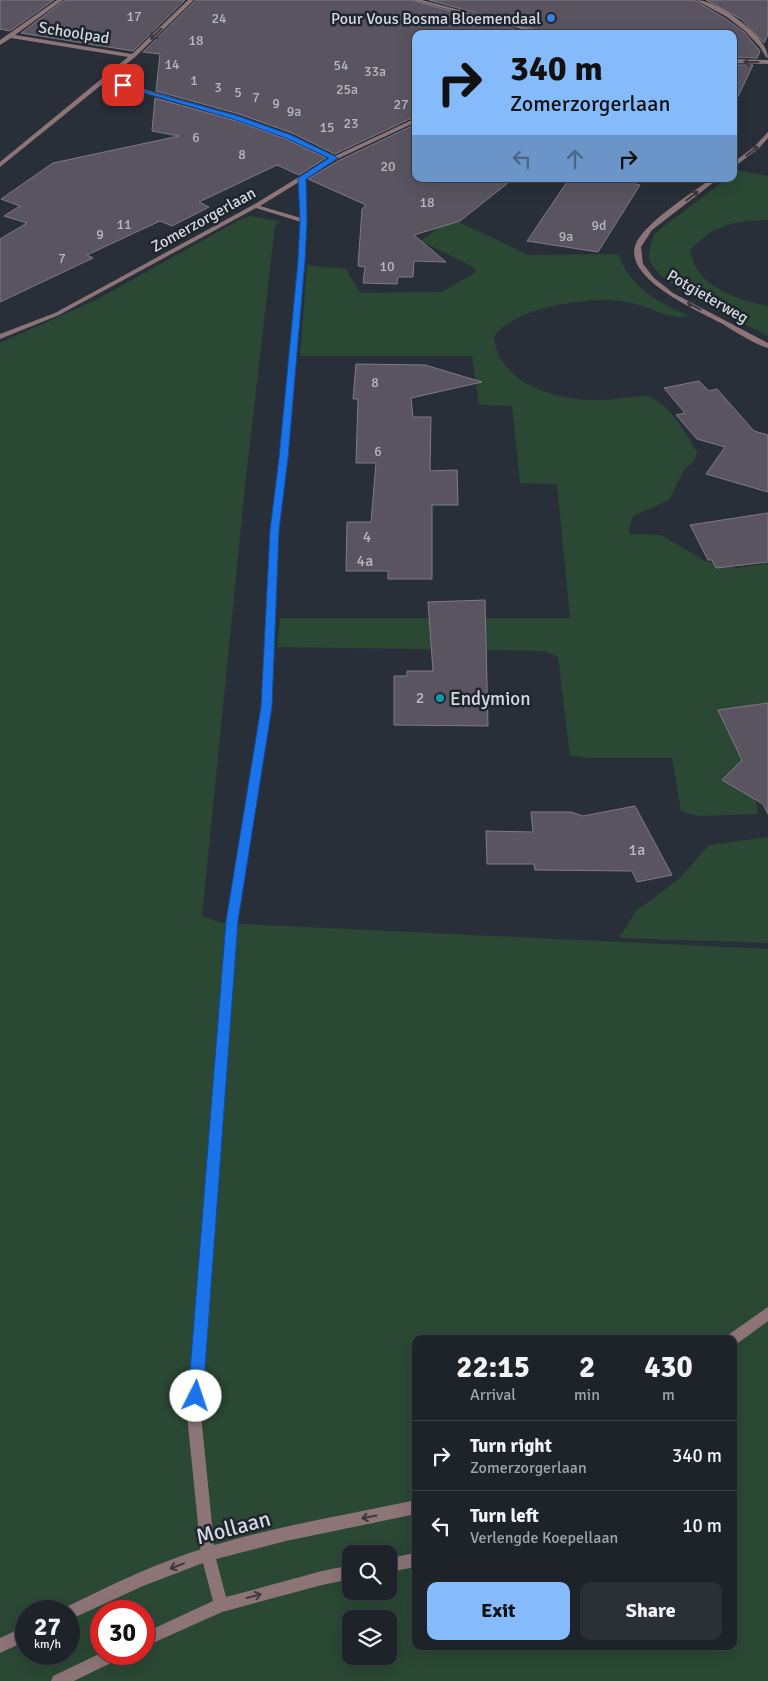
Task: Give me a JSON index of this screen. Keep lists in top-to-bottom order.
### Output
{
  "streets": {
    "street": [
      "Schoolpad",
      "Zomerzorgerlaan",
      "Potgieterweg",
      "Mollaan"
    ]
  },
  "places": ["Pour Vous Bosma Bloemendaal", "Endymion"],
  "house_numbers": [
    "17",
    "24",
    "18",
    "14",
    "54",
    "33a",
    "1",
    "3",
    "25a",
    "5",
    "7",
    "9",
    "27",
    "9a",
    "23",
    "15",
    "6",
    "8",
    "20",
    "18",
    "11",
    "9d",
    "9",
    "9a",
    "7",
    "10",
    "8",
    "6",
    "4",
    "4a",
    "2",
    "1a"
  ],
  "page": {
    "turn": ["340 m", "Zomerzorgerlaan"],
    "eta": [
      "22:15",
      "Arrival",
      "2",
      "min",
      "430",
      "m"
    ],
    "list": [
      {
        "name": "Turn right",
        "note": "Zomerzorgerlaan",
        "value": "340 m"
      },
      {
        "name": "Turn left",
        "note": "Verlengde Koepellaan",
        "value": "10 m"
      }
    ],
    "buttons": ["Exit", "Share"],
    "speed": "27 km/h",
    "limit": "30"
  }
}
